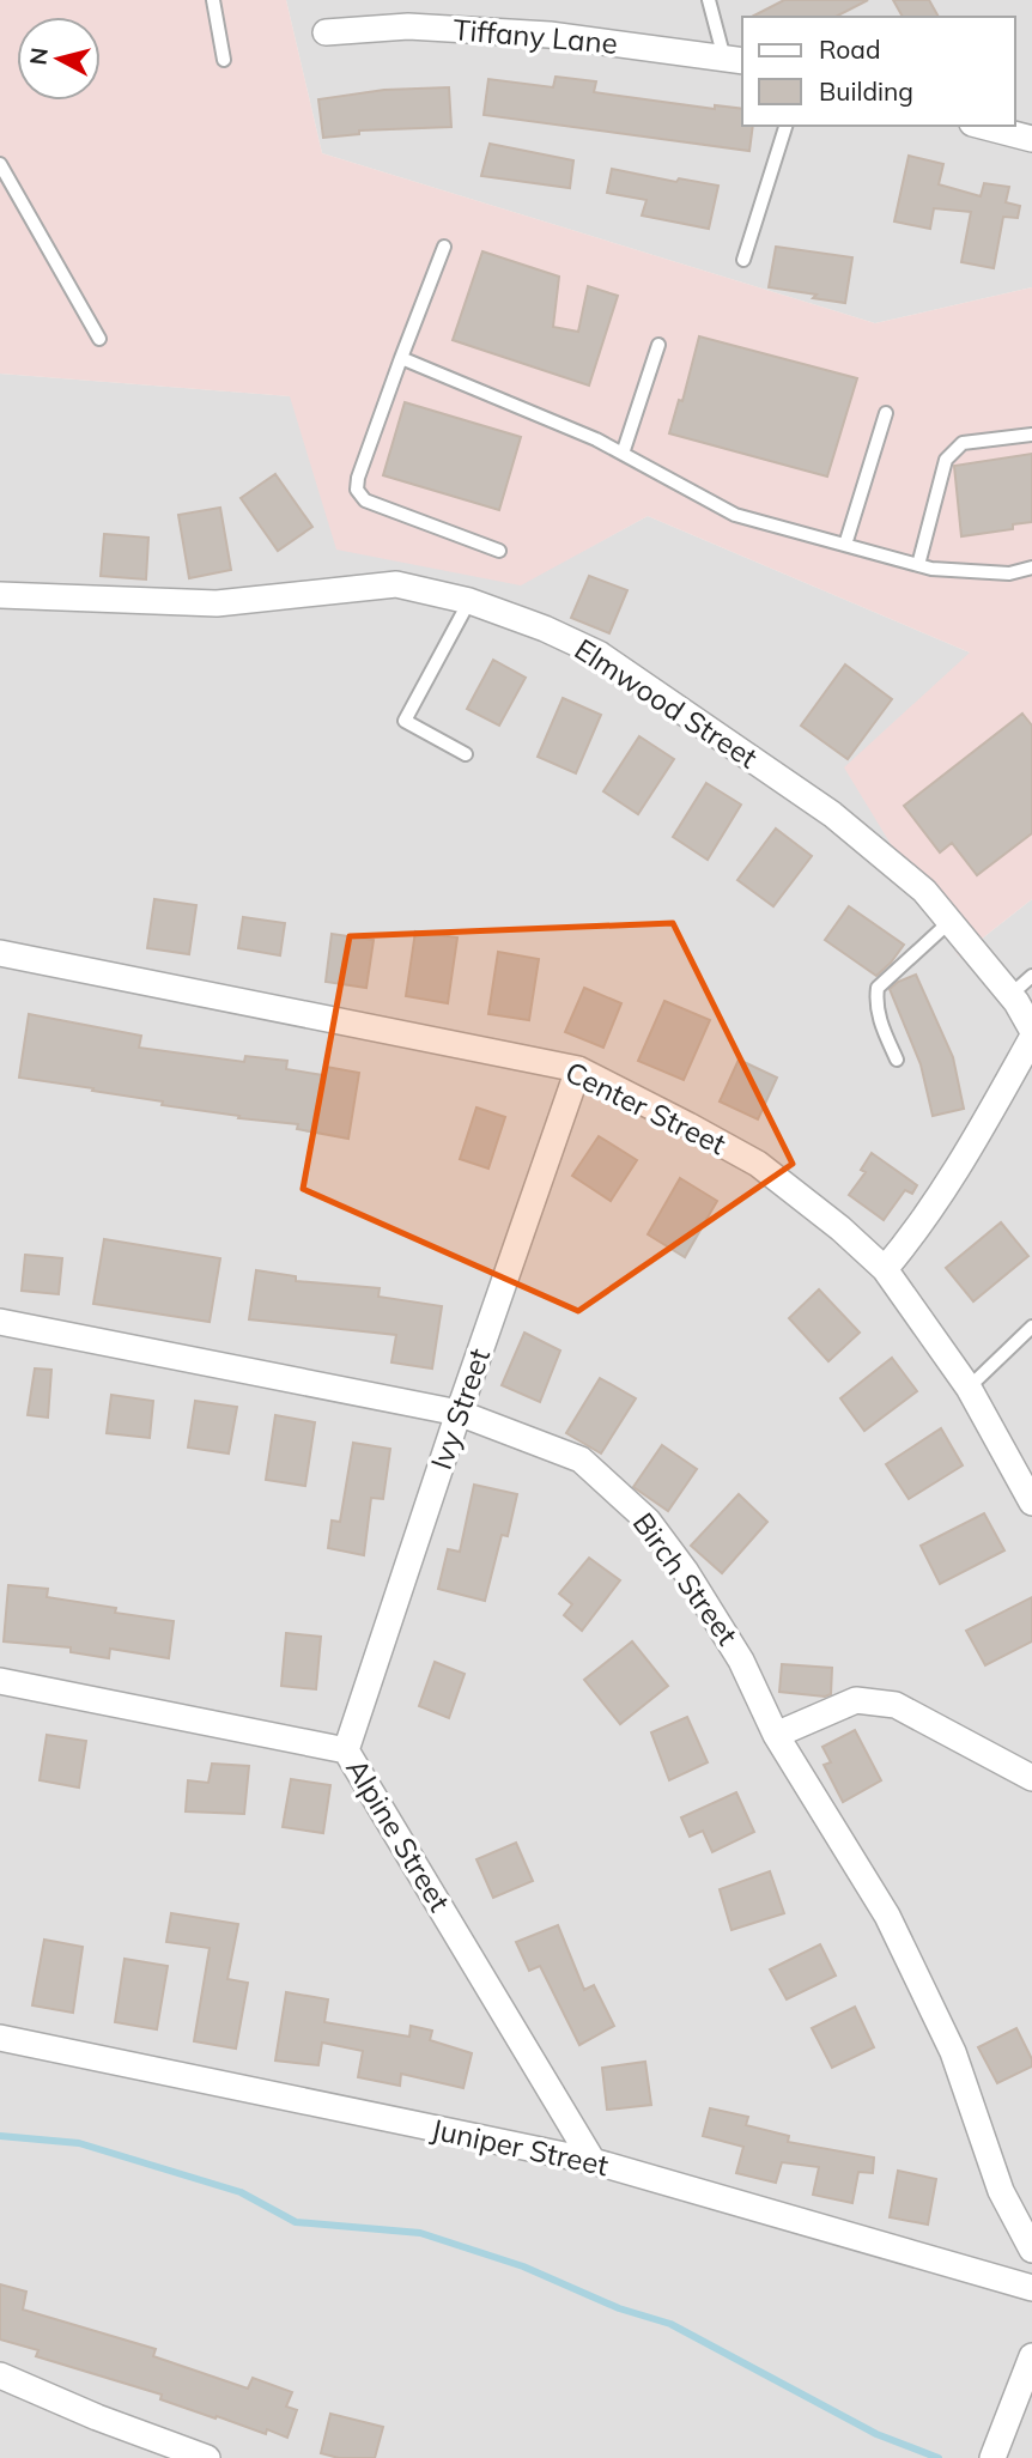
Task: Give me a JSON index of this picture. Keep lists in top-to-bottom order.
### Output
{
  "streets": {
    "street": [
      "Tiffany Lane",
      "Elmwood Street",
      "Center Street",
      "Ivy Street",
      "Birch Street",
      "Alpine Street",
      "Juniper Street"
    ]
  },
  "crossings": [
    ["Center Street", "Ivy Street"],
    ["Ivy Street", "Birch Street"],
    ["Ivy Street", "Alpine Street"],
    ["Alpine Street", "Juniper Street"]
  ],
  "legend": ["Road", "Building"],
  "north": "left"
}
